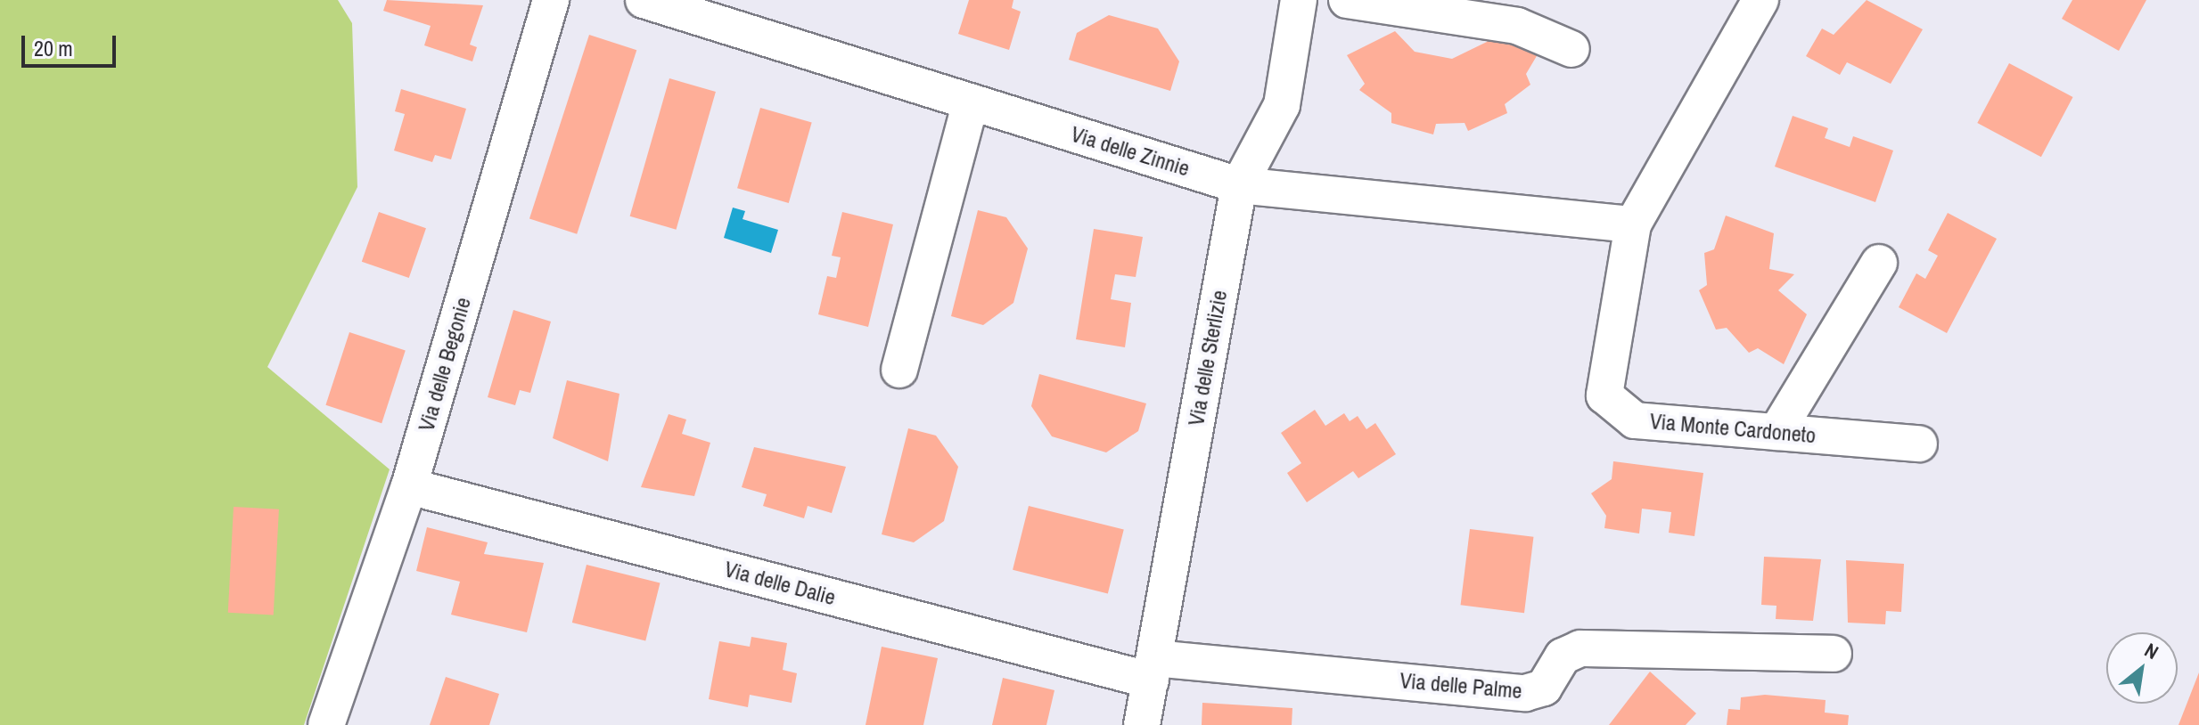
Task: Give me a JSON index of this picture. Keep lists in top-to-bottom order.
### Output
{
  "streets": {
    "street": [
      "Via delle Zinnie",
      "Via delle Sterlizie",
      "Via delle Begonie",
      "Via Monte Cardoneto",
      "Via delle Dalie",
      "Via delle Palme"
    ]
  },
  "crossings": [
    ["Via delle Zinnie", "Via delle Sterlizie"],
    ["Via delle Zinnie", "Via Monte Cardoneto"],
    ["Via delle Sterlizie", "Via delle Dalie"],
    ["Via delle Sterlizie", "Via delle Palme"],
    ["Via delle Begonie", "Via delle Dalie"],
    ["Via delle Dalie", "Via delle Palme"]
  ],
  "scale_bar": "20 m",
  "north": "top right"
}
